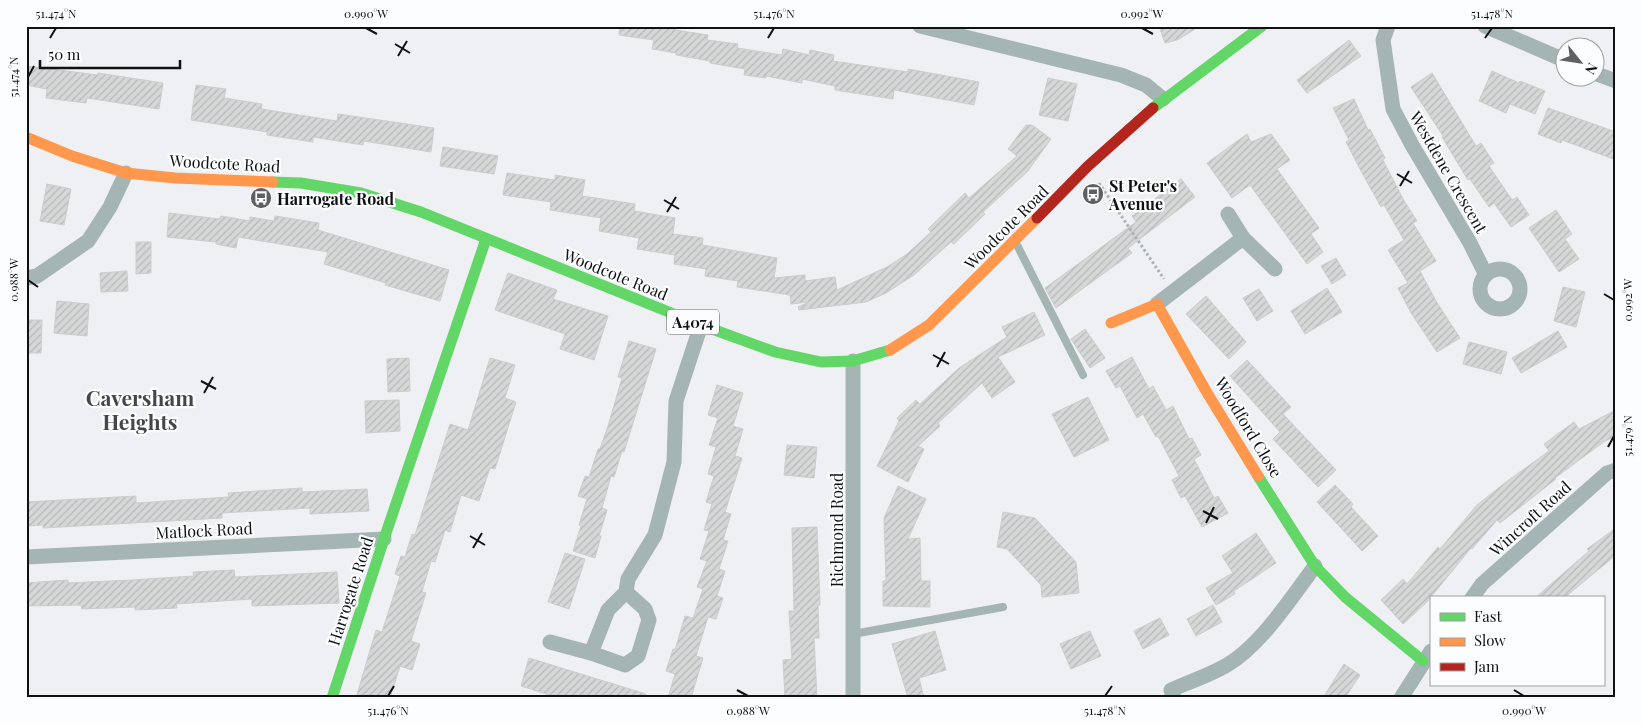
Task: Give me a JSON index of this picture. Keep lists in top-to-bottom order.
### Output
{
  "streets": {
    "main road": [
      "Woodcote Road",
      "A4074",
      "Woodford Close",
      "Harrogate Road"
    ],
    "street": [
      "Westdene Crescent",
      "Wincroft Road",
      "Matlock Road",
      "Richmond Road"
    ]
  },
  "crossings": [
    ["Woodcote Road", "Richmond Road"],
    ["Woodcote Road", "Harrogate Road"],
    ["Matlock Road", "Harrogate Road"]
  ],
  "districts": ["Caversham Heights"],
  "places": {
    "bus stop": ["St Peter's Avenue", "Harrogate Road"]
  },
  "legend": ["Fast", "Slow", "Jam"],
  "scale_bar": "50 m",
  "north": "bottom right",
  "coordinates": [
    "51.474°N",
    "0.990°W",
    "51.476°N",
    "0.992°W",
    "51.478°N",
    "0.988°W",
    "51.479°N"
  ]
}
